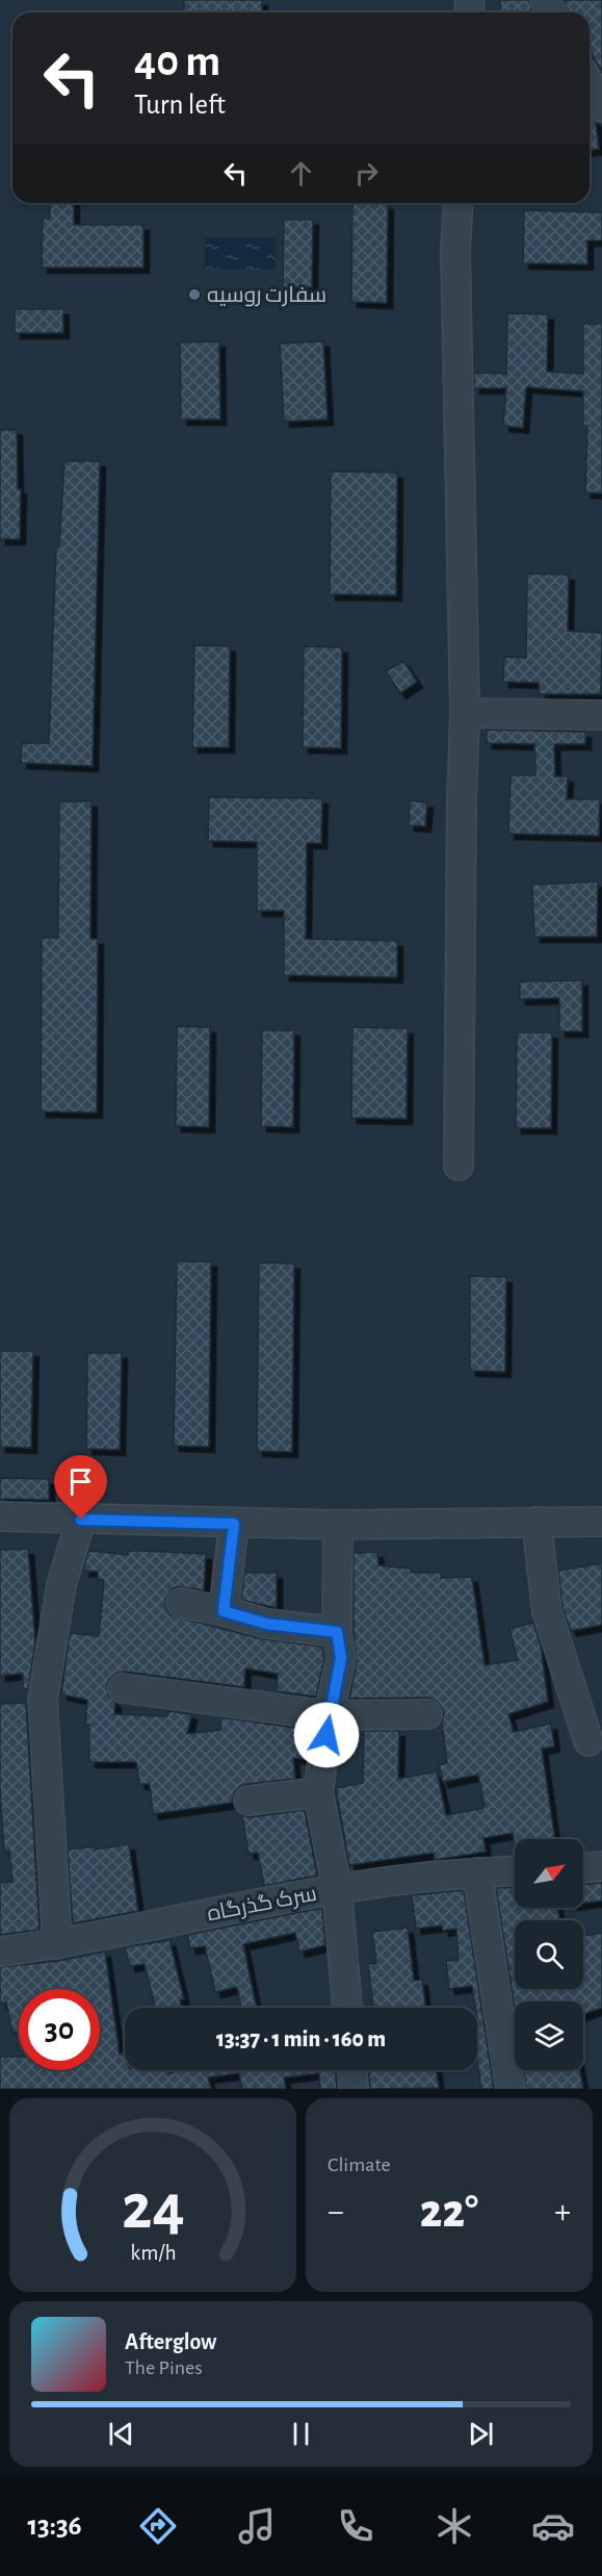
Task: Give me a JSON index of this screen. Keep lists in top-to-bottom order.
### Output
{
  "streets": {
    "street": ["سرک گذرگاه"]
  },
  "places": ["سفارت روسیه"],
  "north": "top right",
  "page": {
    "turn": ["40 m", "Turn left"],
    "limit": "30",
    "trip": "13:37 · 1 min · 160 m",
    "tile": "Climate",
    "heat": ["−", "22°", "+"],
    "song": ["Afterglow", "The Pines"],
    "tabs": "13:36",
    "gauge": ["24", "km/h"]
  }
}
